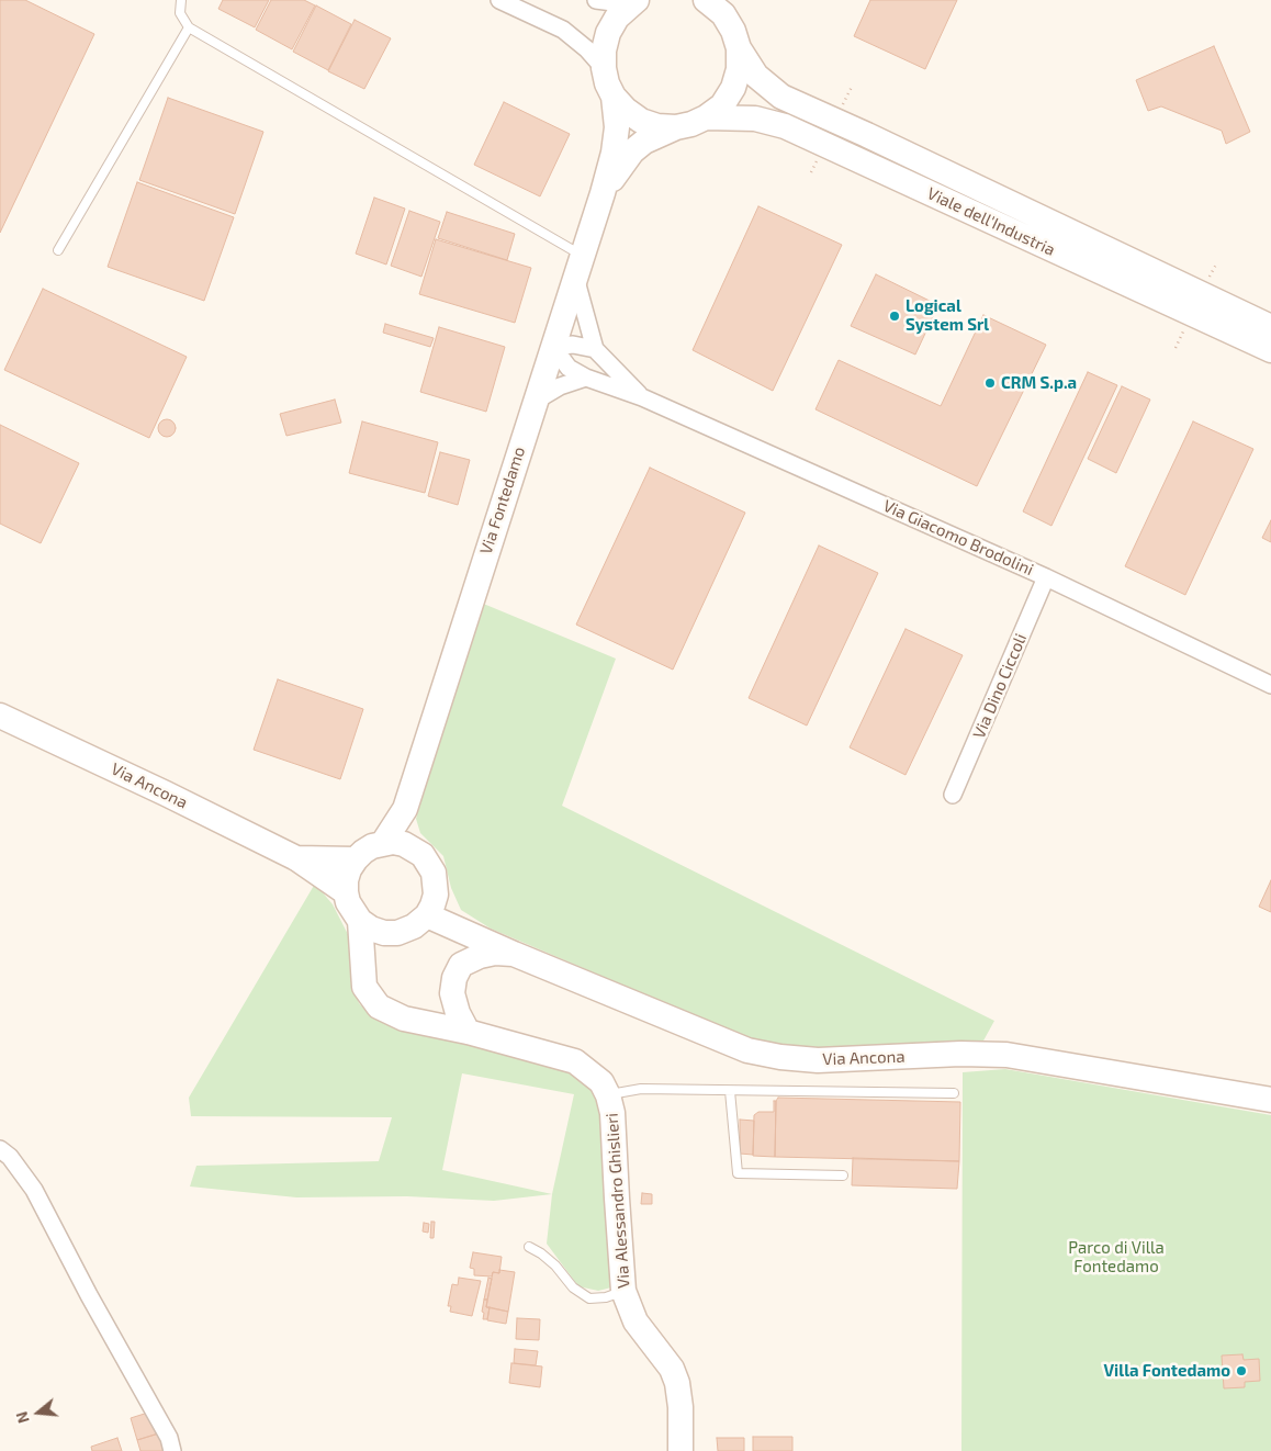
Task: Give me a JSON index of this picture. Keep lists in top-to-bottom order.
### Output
{
  "streets": {
    "main road": [
      "Viale dell'Industria",
      "Via Fontedamo",
      "Via Ancona",
      "Via Alessandro Ghislieri"
    ],
    "street": ["Via Giacomo Brodolini", "Via Dino Ciccoli"]
  },
  "crossings": [
    ["Viale dell'Industria", "Via Fontedamo"],
    ["Via Fontedamo", "Via Giacomo Brodolini"],
    ["Via Fontedamo", "Via Ancona"],
    ["Via Fontedamo", "Via Alessandro Ghislieri"],
    ["Via Giacomo Brodolini", "Via Dino Ciccoli"],
    ["Via Ancona", "Via Alessandro Ghislieri"]
  ],
  "parks": ["Parco di Villa Fontedamo"],
  "places": ["Logical System Srl", "CRM S.p.a", "Villa Fontedamo"],
  "north": "left"
}
